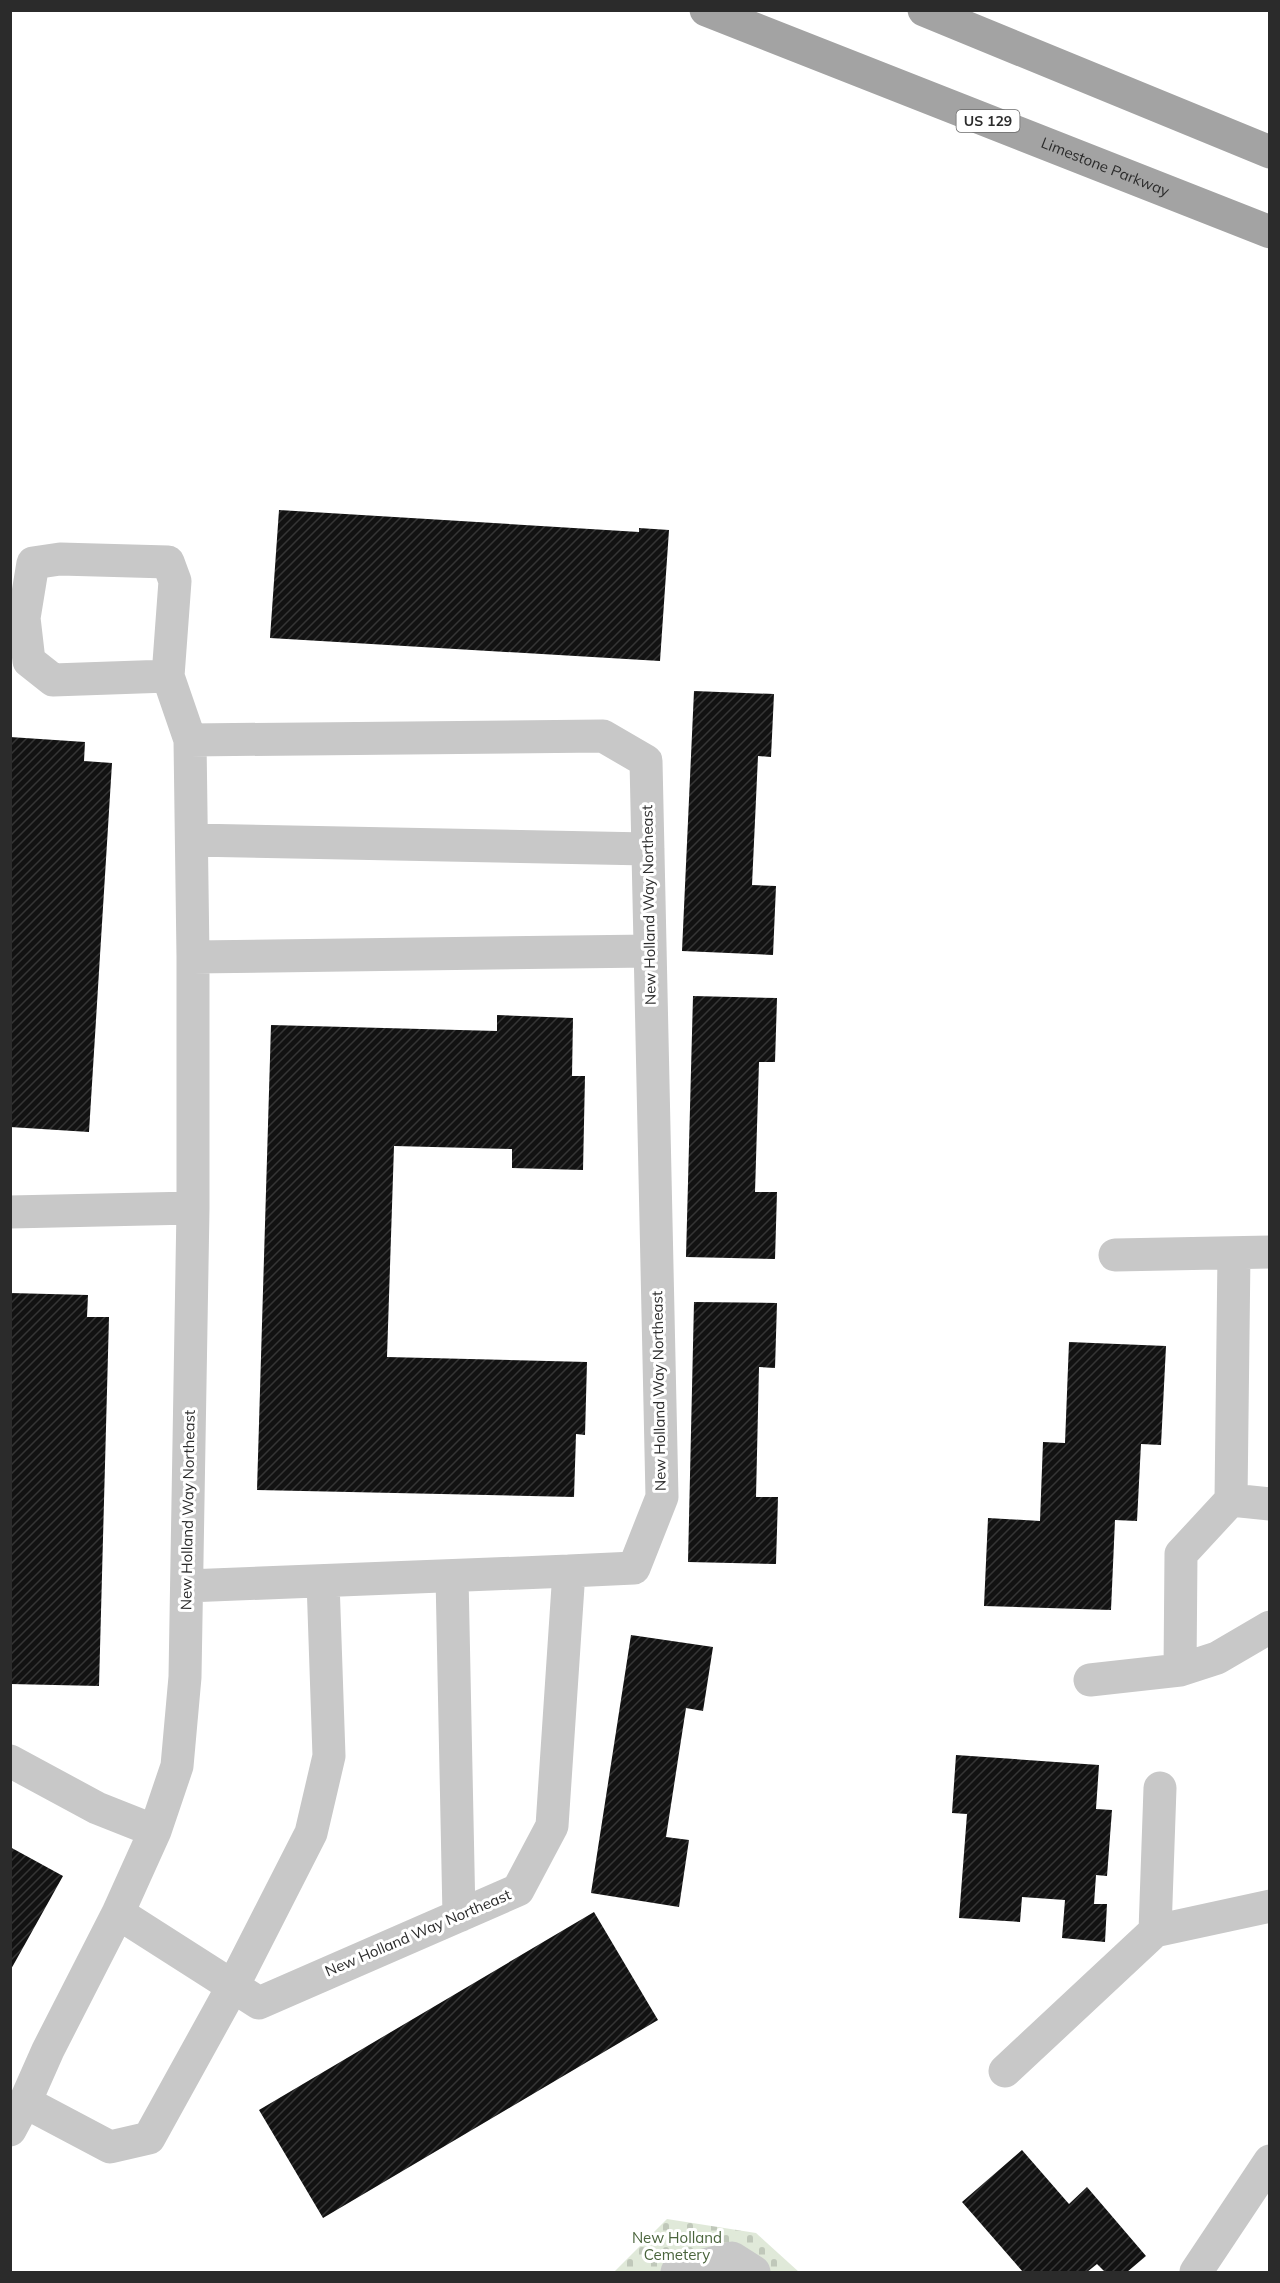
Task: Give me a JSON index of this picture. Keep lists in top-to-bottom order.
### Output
{
  "streets": {
    "main road": ["US 129", "Limestone Parkway"],
    "street": ["New Holland Way Northeast"]
  },
  "parks": ["New Holland Cemetery"]
}
